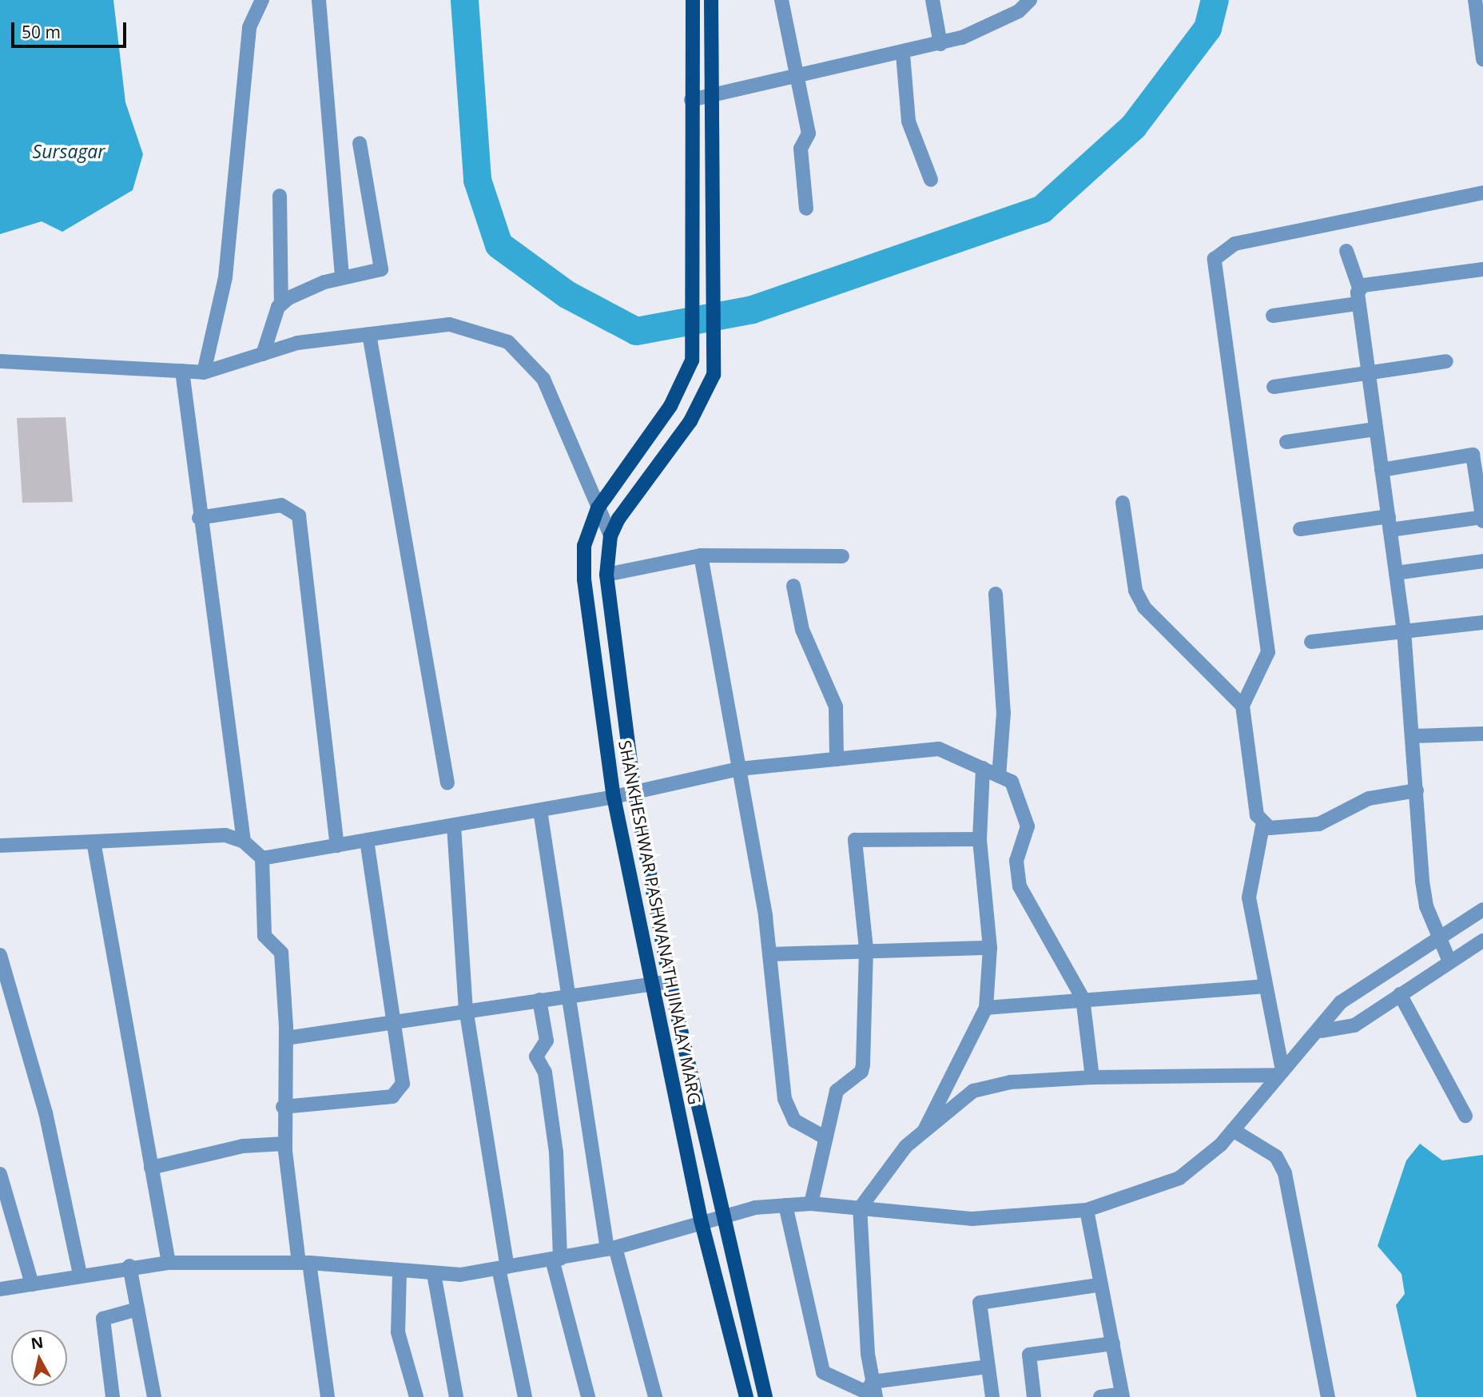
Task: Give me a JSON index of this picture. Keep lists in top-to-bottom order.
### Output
{
  "streets": {
    "main road": ["SHANKHESHWAR PASHWANATH JINALAY MARG"]
  },
  "water": ["Sursagar"],
  "scale_bar": "50 m",
  "north": "top"
}
